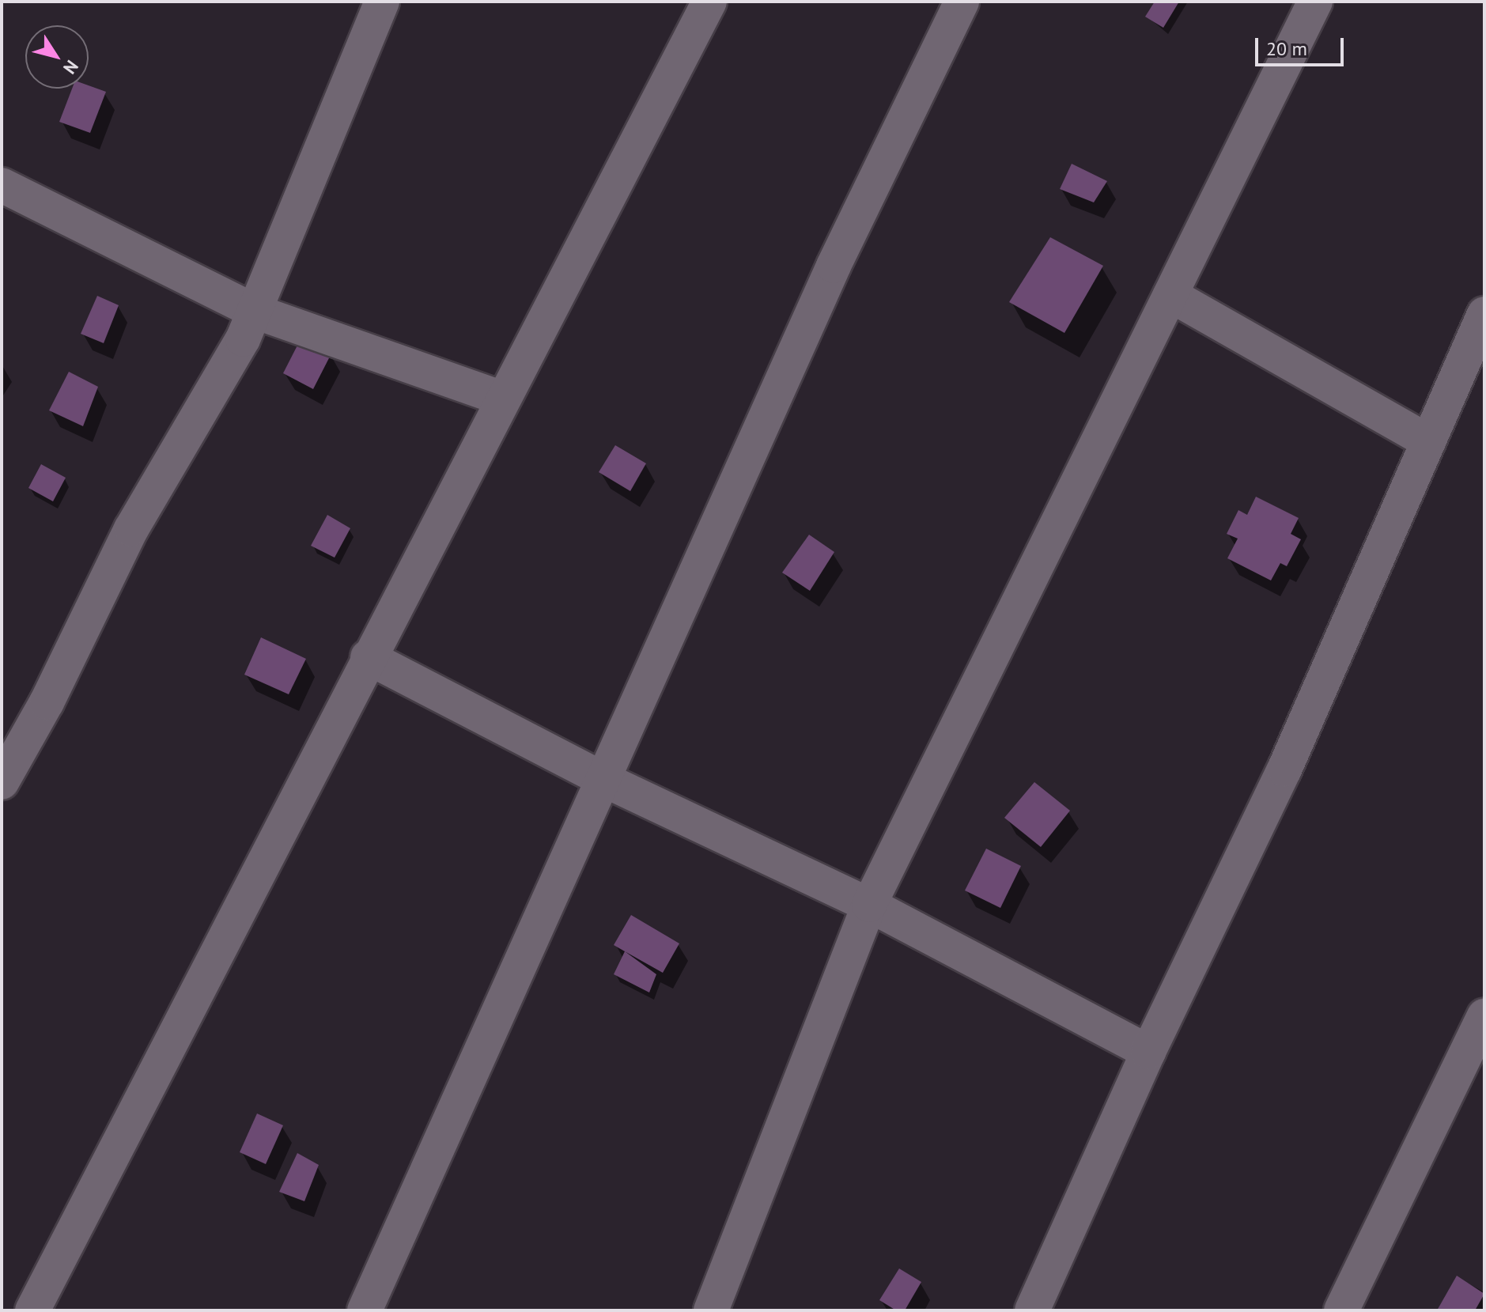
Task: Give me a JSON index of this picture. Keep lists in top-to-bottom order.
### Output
{
  "scale_bar": "20 m",
  "north": "bottom right"
}
